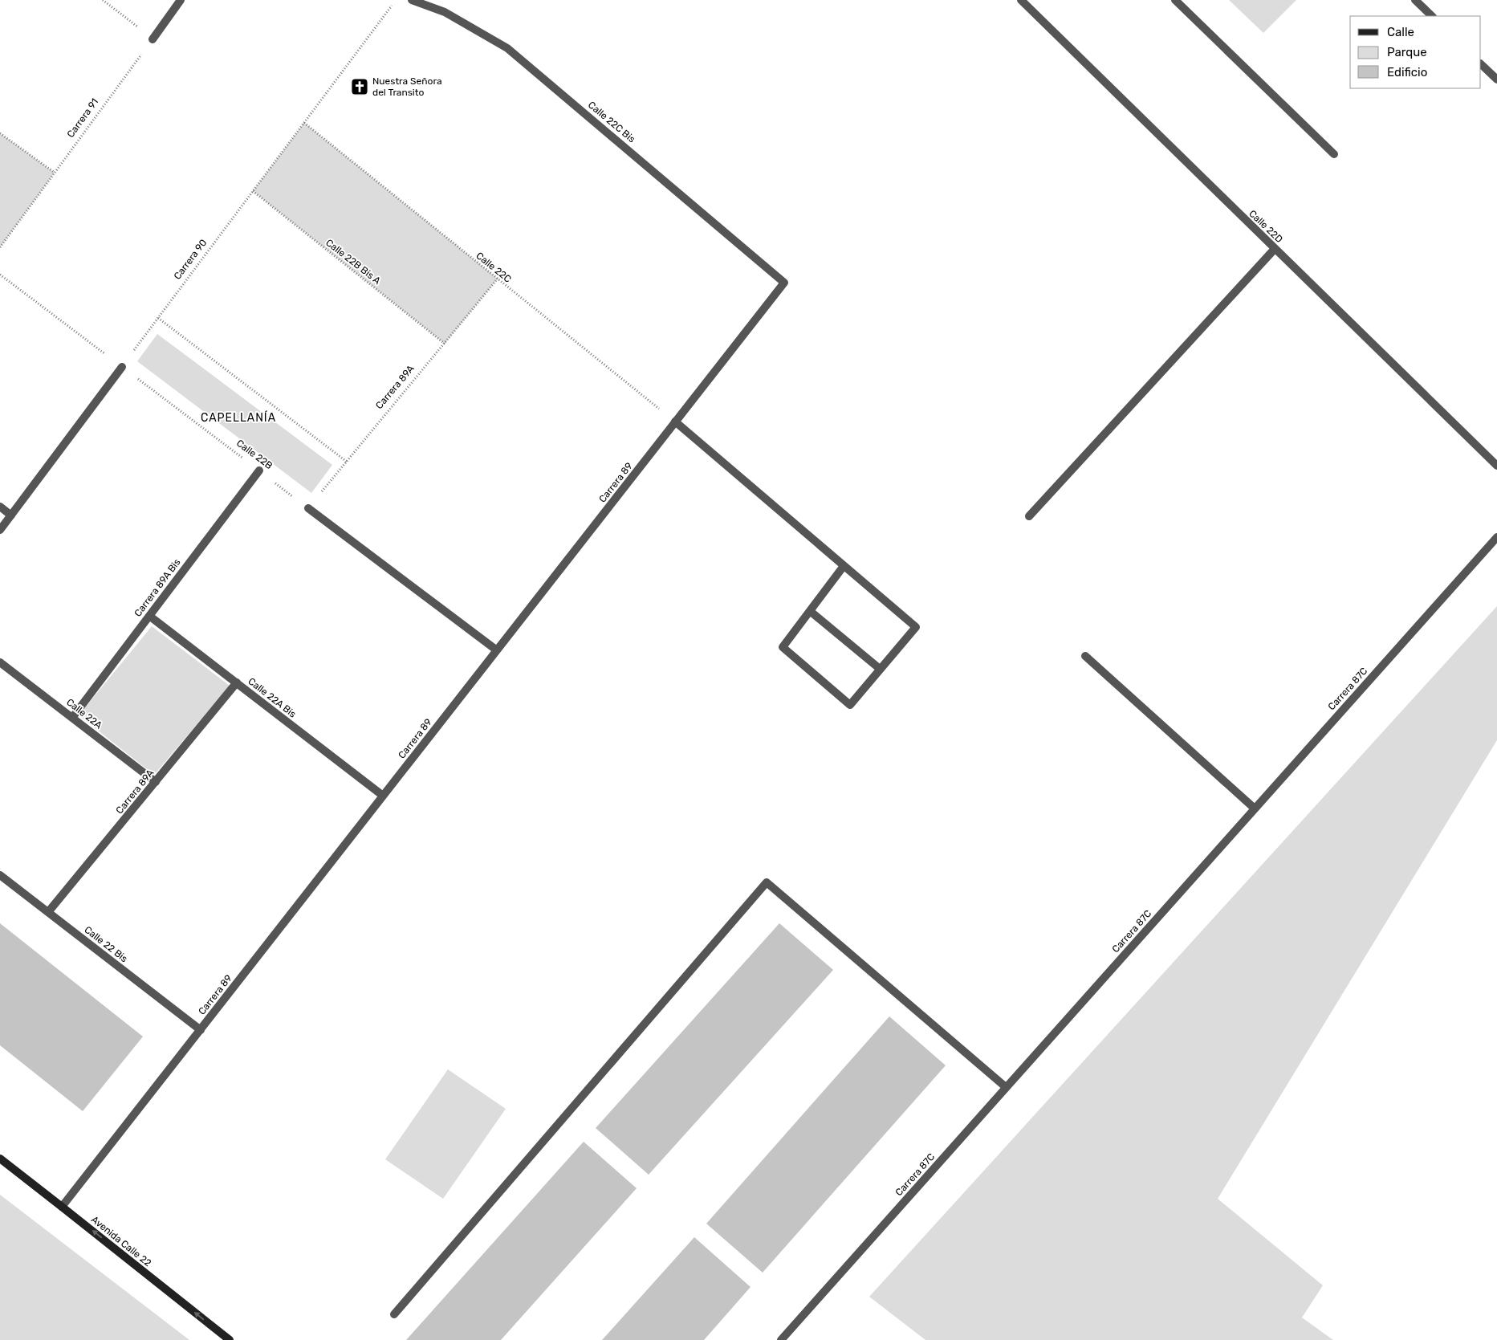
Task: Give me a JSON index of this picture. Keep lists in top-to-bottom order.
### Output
{
  "streets": {
    "main road": ["Avenida Calle 22"],
    "street": [
      "Calle 22C Bis",
      "Calle 22D",
      "Carrera 89A",
      "Carrera 89",
      "Carrera 89A Bis",
      "Carrera 87C",
      "Calle 22A Bis",
      "Calle 22A",
      "Calle 22 Bis"
    ],
    "path": [
      "Carrera 91",
      "Carrera 90",
      "Calle 22B Bis A",
      "Calle 22C",
      "Calle 22B"
    ]
  },
  "crossings": [
    ["Calle 22C Bis", "Carrera 89"],
    ["Carrera 90", "Calle 22B Bis A"],
    ["Carrera 90", "Calle 22C"],
    ["Carrera 90", "Calle 22B"],
    ["Calle 22B Bis A", "Carrera 89A"],
    ["Calle 22C", "Carrera 89A"],
    ["Calle 22C", "Carrera 89"],
    ["Carrera 89A", "Calle 22B"],
    ["Carrera 89A", "Calle 22A Bis"],
    ["Carrera 89A", "Calle 22A"],
    ["Carrera 89A", "Calle 22 Bis"],
    ["Calle 22B", "Carrera 89A Bis"],
    ["Carrera 89", "Calle 22A Bis"],
    ["Carrera 89", "Calle 22 Bis"],
    ["Carrera 89", "Avenida Calle 22"],
    ["Carrera 89A Bis", "Calle 22A Bis"],
    ["Carrera 89A Bis", "Calle 22A"]
  ],
  "one_way": ["Avenida Calle 22"],
  "districts": ["CAPELLANÍA"],
  "places": {
    "church": ["Nuestra Señora del Transito"]
  },
  "legend": ["Calle", "Parque", "Edificio"]
}
